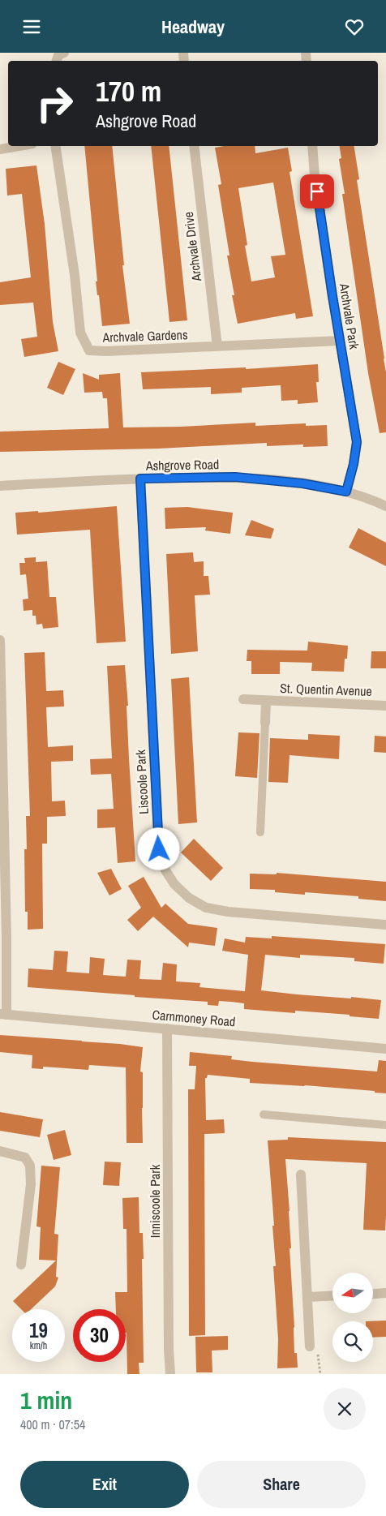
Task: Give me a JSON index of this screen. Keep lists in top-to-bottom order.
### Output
{
  "streets": {
    "street": [
      "Archvale Drive",
      "Archvale Park",
      "Archvale Gardens",
      "Ashgrove Road",
      "St. Quentin Avenue",
      "Liscoole Park",
      "Carnmoney Road",
      "Inniscoole Park"
    ]
  },
  "crossings": [
    ["Archvale Drive", "Archvale Gardens"],
    ["Archvale Park", "Archvale Gardens"],
    ["Archvale Park", "Ashgrove Road"],
    ["Ashgrove Road", "Liscoole Park"],
    ["Carnmoney Road", "Inniscoole Park"]
  ],
  "north": "left",
  "page": {
    "header": "Headway",
    "turn": ["170 m", "Ashgrove Road"],
    "speed": "19 km/h",
    "limit": "30",
    "heading": ["1 min", "400 m · 07:54"],
    "buttons": ["Exit", "Share"]
  }
}
